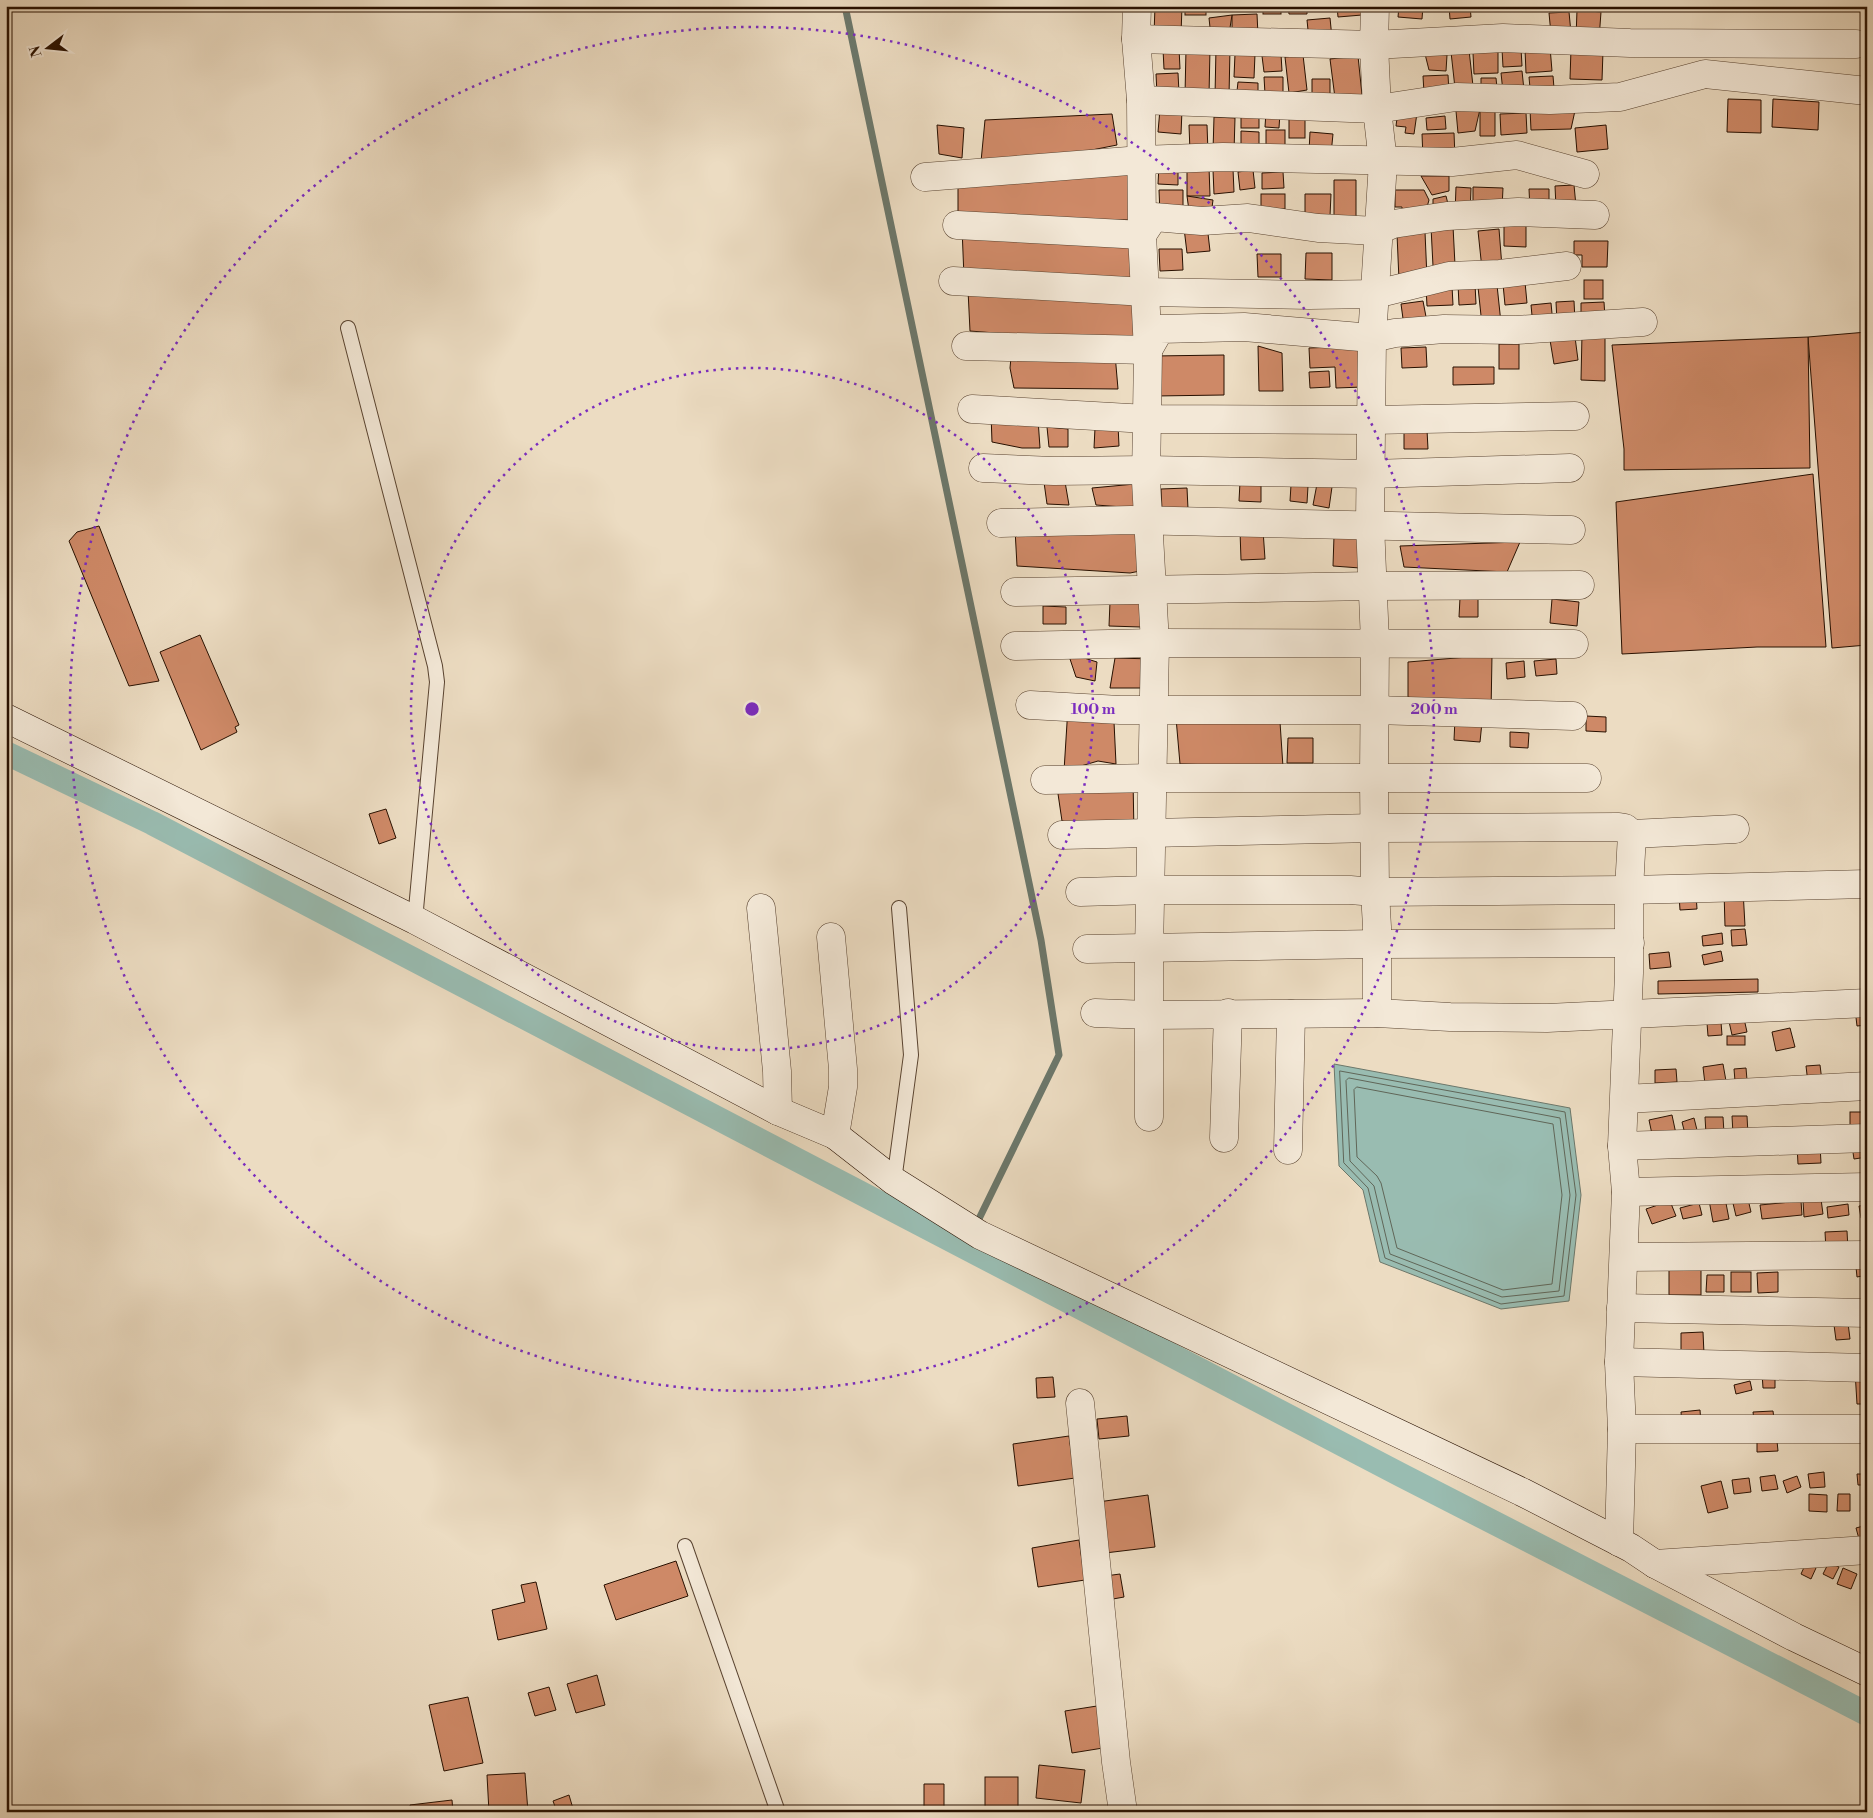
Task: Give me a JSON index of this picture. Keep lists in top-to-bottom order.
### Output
{
  "north": "left",
  "rings": ["100 m", "200 m"]
}
